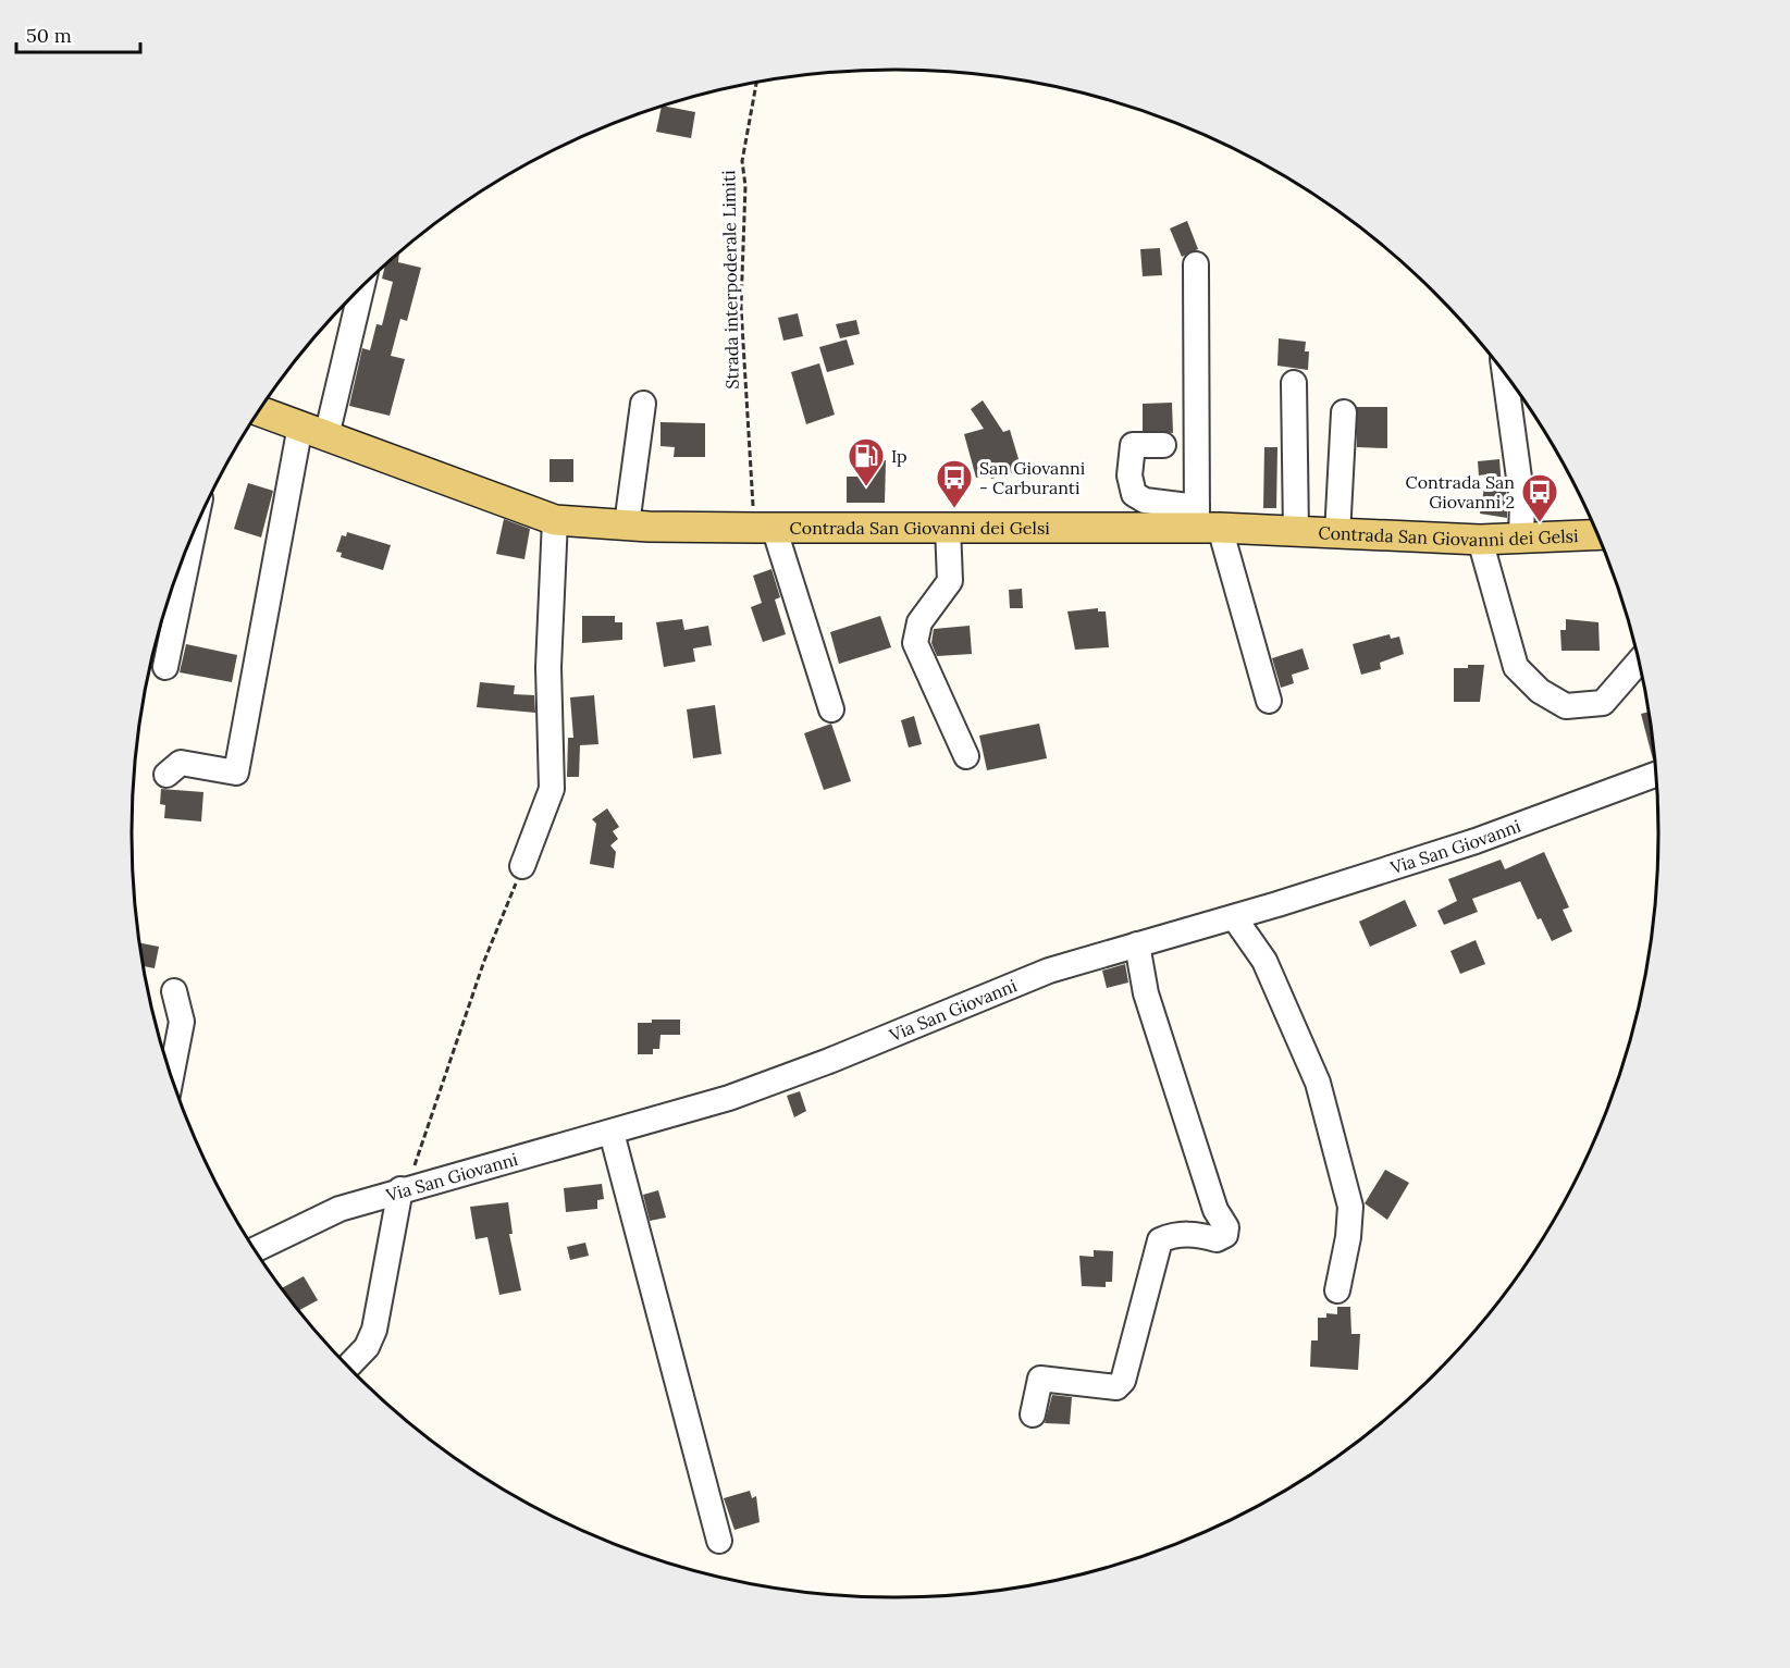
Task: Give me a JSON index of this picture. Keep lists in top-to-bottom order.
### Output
{
  "streets": {
    "main road": ["Contrada San Giovanni dei Gelsi"],
    "street": ["Via San Giovanni"],
    "path": ["Strada interpoderale Limiti"]
  },
  "crossings": [
    ["Strada interpoderale Limiti", "Contrada San Giovanni dei Gelsi"]
  ],
  "places": {
    "fuel station": ["Ip"],
    "bus stop": ["San Giovanni - Carburanti", "Contrada San Giovanni 2"]
  },
  "scale_bar": "50 m"
}
